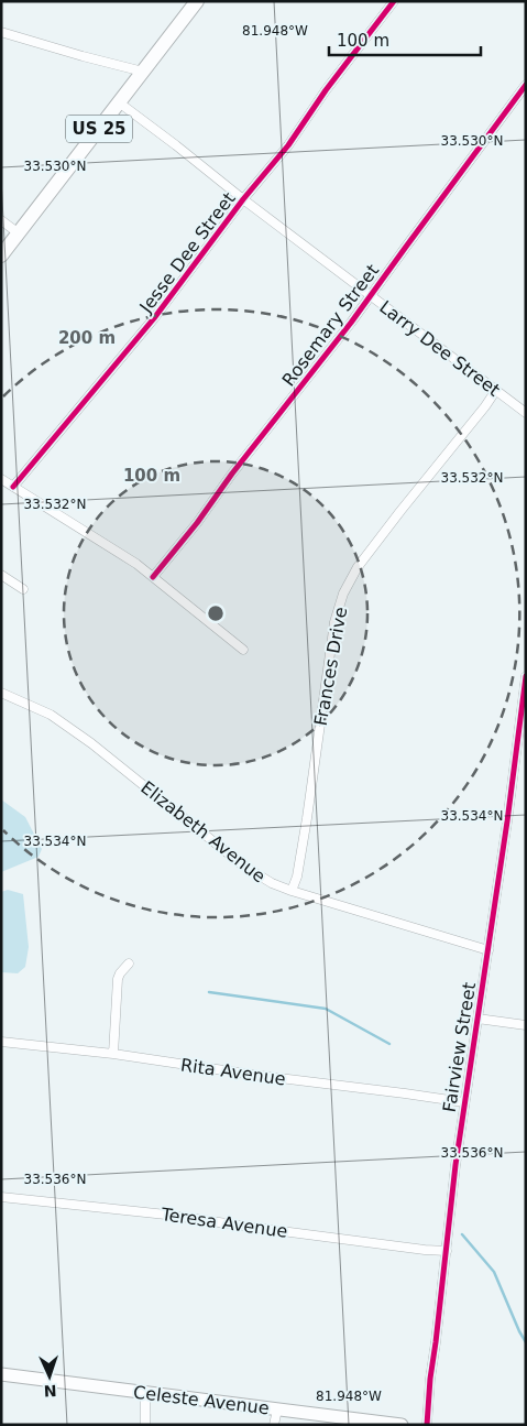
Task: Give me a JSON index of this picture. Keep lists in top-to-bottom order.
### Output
{
  "streets": {
    "main road": ["US 25"],
    "street": [
      "Jesse Dee Street",
      "Rosemary Street",
      "Larry Dee Street",
      "Frances Drive",
      "Elizabeth Avenue",
      "Fairview Street",
      "Rita Avenue",
      "Teresa Avenue",
      "Celeste Avenue"
    ]
  },
  "crossings": [
    ["US 25", "Larry Dee Street"],
    ["Jesse Dee Street", "Larry Dee Street"],
    ["Rosemary Street", "Larry Dee Street"],
    ["Larry Dee Street", "Frances Drive"],
    ["Frances Drive", "Elizabeth Avenue"],
    ["Elizabeth Avenue", "Fairview Street"],
    ["Fairview Street", "Rita Avenue"],
    ["Fairview Street", "Teresa Avenue"]
  ],
  "scale_bar": "100 m",
  "north": "bottom",
  "coordinates": [
    "81.948°W",
    "33.530°N",
    "33.532°N",
    "33.534°N",
    "33.536°N"
  ],
  "rings": ["200 m", "100 m"]
}
